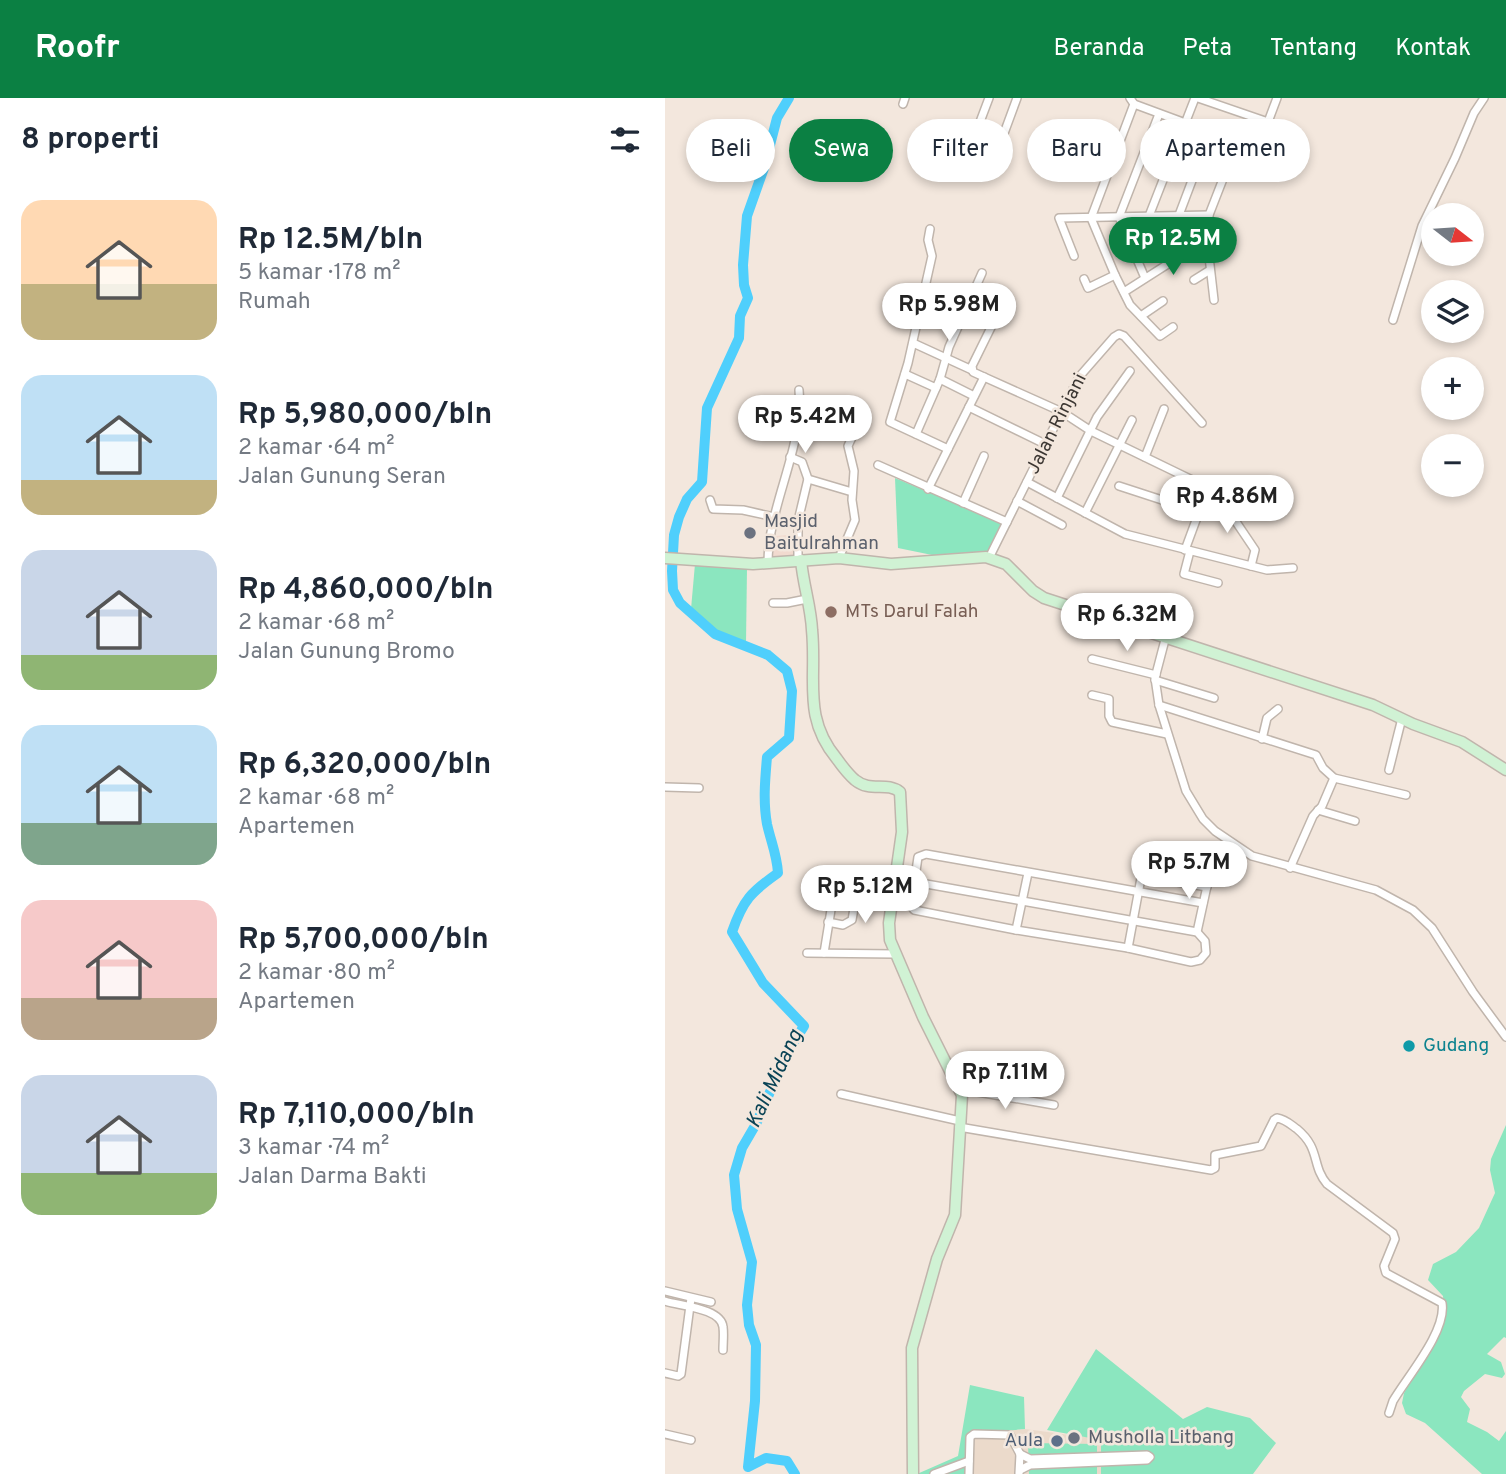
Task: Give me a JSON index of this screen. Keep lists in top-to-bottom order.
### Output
{
  "streets": {
    "street": ["Jalan Rinjani"]
  },
  "water": ["Kali Midang"],
  "places": [
    "Masjid Baitulrahman",
    "MTs Darul Falah",
    "Gudang",
    "Musholla Litbang",
    "Aula"
  ],
  "north": "right",
  "page": {
    "header": "Roofr",
    "nav": [
      "Beranda",
      "Peta",
      "Tentang",
      "Kontak"
    ],
    "heading": "8 properti",
    "chip": [
      "Beli",
      "Sewa",
      "Filter",
      "Baru",
      "Apartemen"
    ],
    "list": [
      {
        "name": "Rp 12.5M/bln",
        "note": "5 kamar · 178 m² · Rumah"
      },
      {
        "name": "Rp 5,980,000/bln",
        "note": "2 kamar · 64 m² · Jalan Gunung Seran"
      },
      {
        "name": "Rp 4,860,000/bln",
        "note": "2 kamar · 68 m² · Jalan Gunung Bromo"
      },
      {
        "name": "Rp 6,320,000/bln",
        "note": "2 kamar · 68 m² · Apartemen"
      },
      {
        "name": "Rp 5,700,000/bln",
        "note": "2 kamar · 80 m² · Apartemen"
      },
      {
        "name": "Rp 7,110,000/bln",
        "note": "3 kamar · 74 m² · Jalan Darma Bakti"
      }
    ],
    "map_buttons": ["+", "−"],
    "price": [
      "Rp 12.5M",
      "Rp 5.98M",
      "Rp 5.42M",
      "Rp 4.86M",
      "Rp 6.32M",
      "Rp 5.7M",
      "Rp 5.12M",
      "Rp 7.11M"
    ]
  }
}
